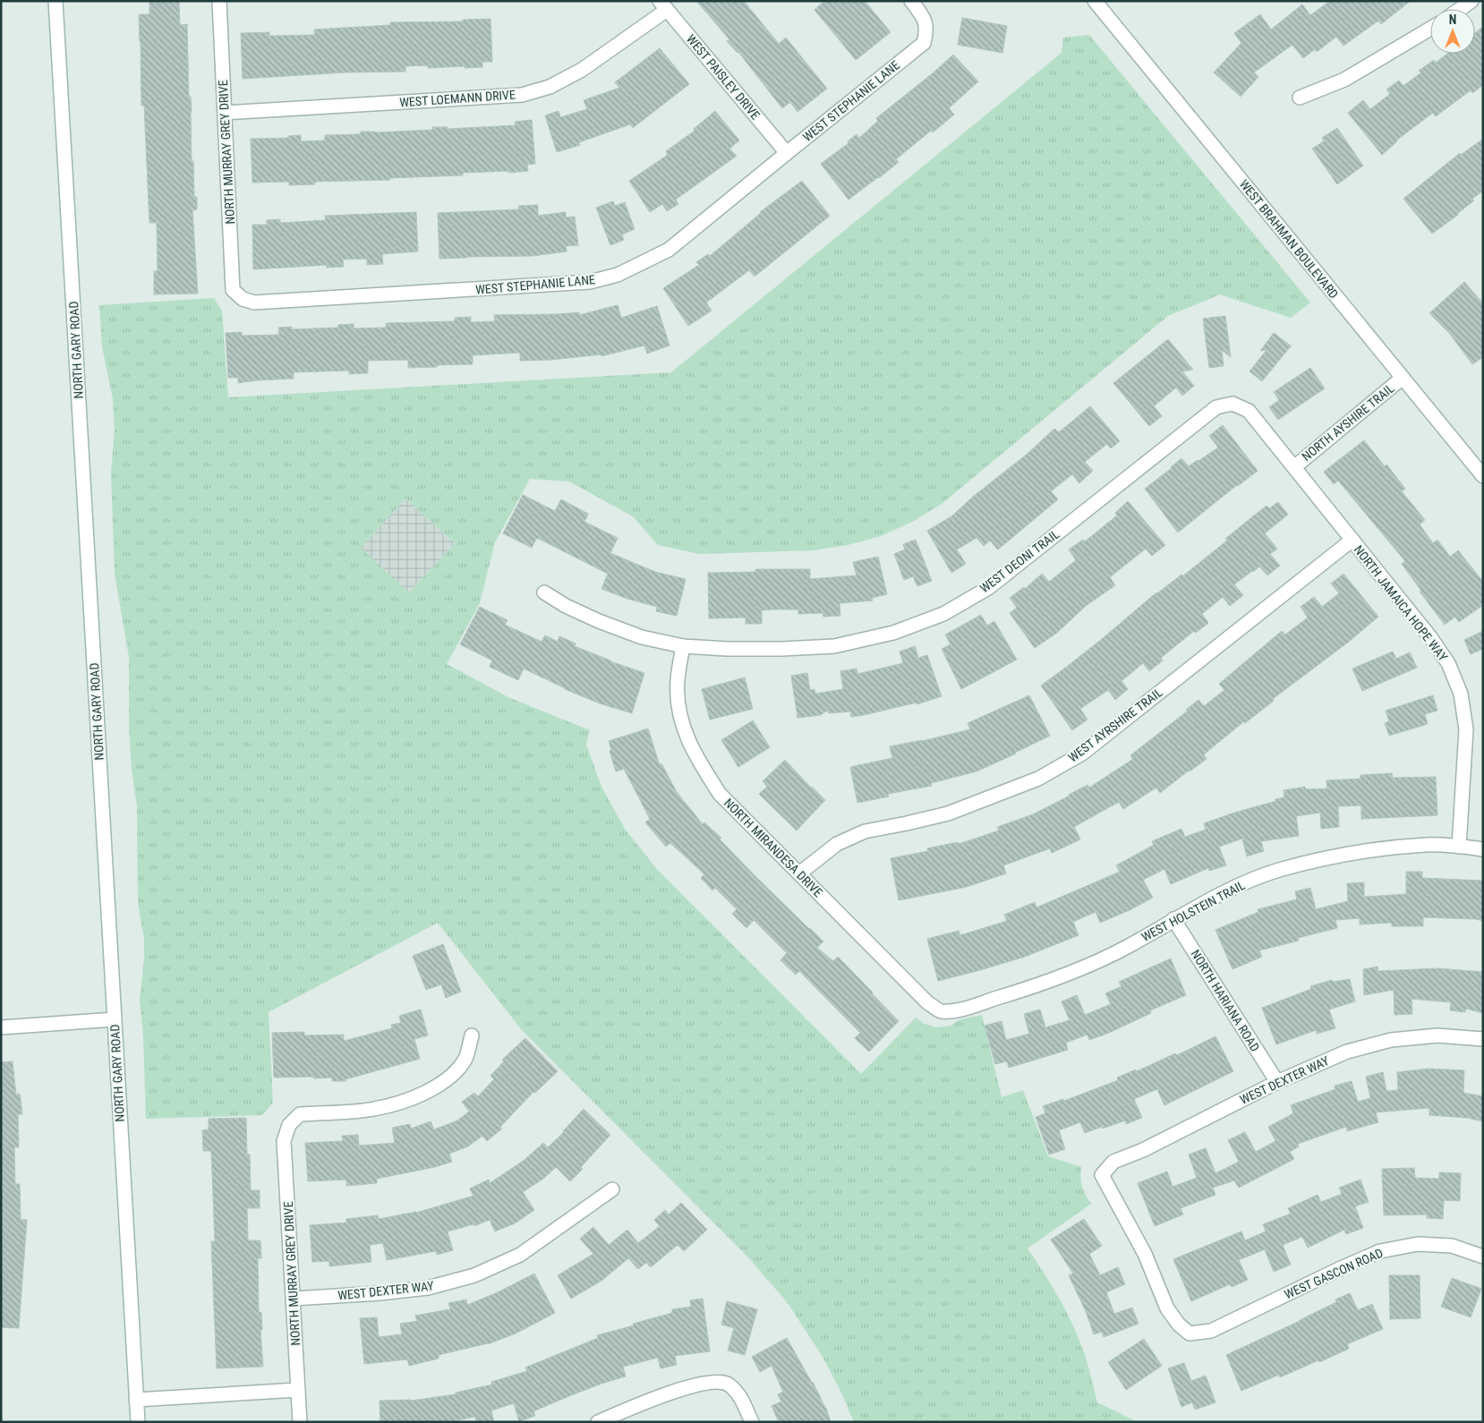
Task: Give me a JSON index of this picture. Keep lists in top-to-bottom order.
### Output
{
  "streets": {
    "street": [
      "WEST PAISLEY DRIVE",
      "WEST LOEMANN DRIVE",
      "WEST STEPHANIE LANE",
      "NORTH MURRAY GREY DRIVE",
      "WEST BRAHMAN BOULEVARD",
      "NORTH GARY ROAD",
      "NORTH AYSHIRE TRAIL",
      "WEST DEONI TRAIL",
      "NORTH JAMAICA HOPE WAY",
      "WEST AYRSHIRE TRAIL",
      "NORTH MIRANDESA DRIVE",
      "WEST HOLSTEIN TRAIL",
      "NORTH HARIANA ROAD",
      "WEST DEXTER WAY",
      "WEST GASCON ROAD"
    ]
  },
  "crossings": [
    ["WEST PAISLEY DRIVE", "WEST LOEMANN DRIVE"],
    ["WEST PAISLEY DRIVE", "WEST STEPHANIE LANE"],
    ["WEST LOEMANN DRIVE", "NORTH MURRAY GREY DRIVE"],
    ["WEST STEPHANIE LANE", "NORTH MURRAY GREY DRIVE"],
    ["NORTH MURRAY GREY DRIVE", "WEST DEXTER WAY"],
    ["WEST BRAHMAN BOULEVARD", "NORTH AYSHIRE TRAIL"],
    ["NORTH AYSHIRE TRAIL", "NORTH JAMAICA HOPE WAY"],
    ["WEST DEONI TRAIL", "NORTH JAMAICA HOPE WAY"],
    ["WEST DEONI TRAIL", "NORTH MIRANDESA DRIVE"],
    ["NORTH JAMAICA HOPE WAY", "WEST AYRSHIRE TRAIL"],
    ["NORTH JAMAICA HOPE WAY", "WEST HOLSTEIN TRAIL"],
    ["WEST AYRSHIRE TRAIL", "NORTH MIRANDESA DRIVE"],
    ["NORTH MIRANDESA DRIVE", "WEST HOLSTEIN TRAIL"],
    ["WEST HOLSTEIN TRAIL", "NORTH HARIANA ROAD"],
    ["NORTH HARIANA ROAD", "WEST DEXTER WAY"],
    ["WEST DEXTER WAY", "WEST GASCON ROAD"]
  ],
  "north": "top"
}
